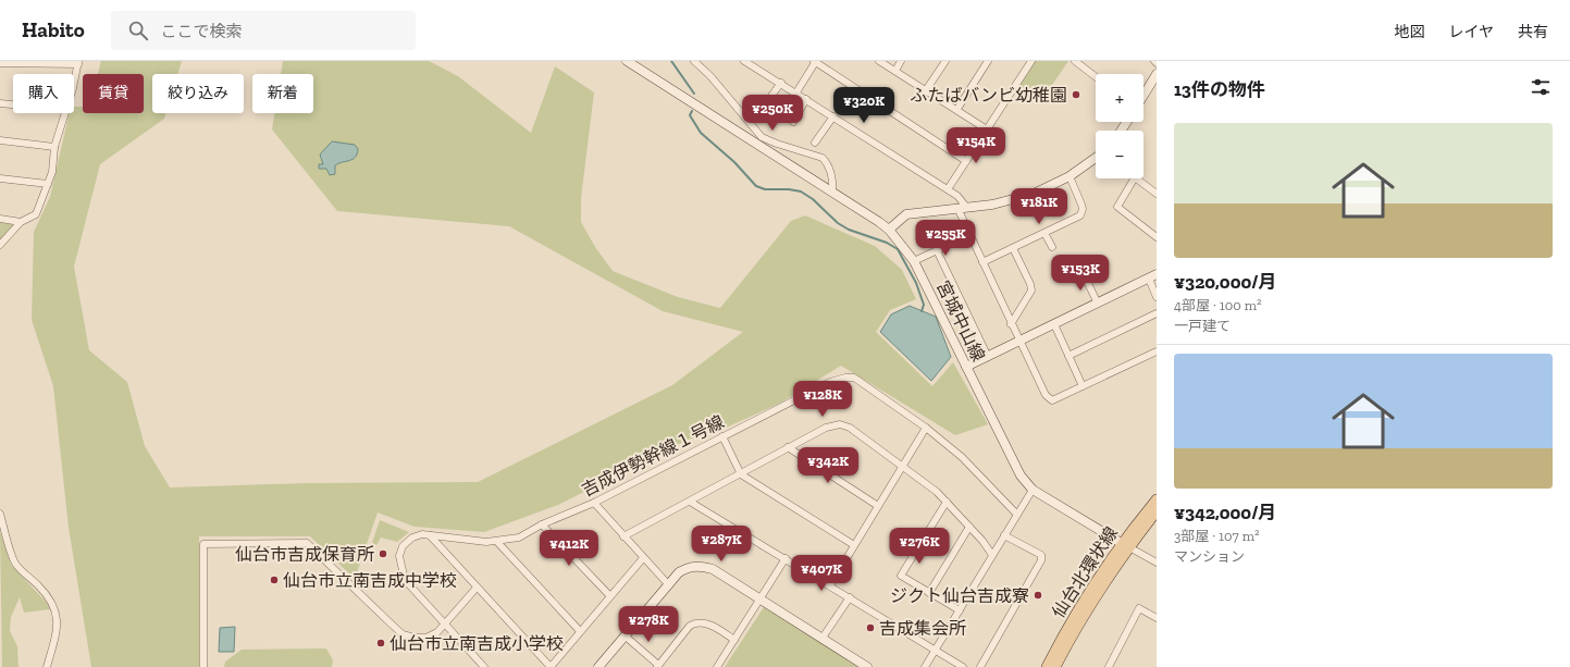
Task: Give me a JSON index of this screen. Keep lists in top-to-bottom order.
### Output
{
  "streets": {
    "main road": ["仙台北環状線"],
    "street": ["宮城中山線", "吉成伊勢幹線１号線"]
  },
  "crossings": [
    ["宮城中山線", "仙台北環状線"]
  ],
  "places": [
    "ふたばバンビ幼稚園",
    "仙台市吉成保育所",
    "仙台市立南吉成中学校",
    "ジクト仙台吉成寮",
    "吉成集会所",
    "仙台市立南吉成小学校"
  ],
  "page": {
    "header": "Habito",
    "search": "ここで検索",
    "nav": ["地図", "レイヤ", "共有"],
    "heading": "13件の物件",
    "map_buttons": ["+", "−"],
    "chip": [
      "購入",
      "賃貸",
      "絞り込み",
      "新着"
    ],
    "price": [
      "¥320K",
      "¥250K",
      "¥154K",
      "¥181K",
      "¥255K",
      "¥153K",
      "¥128K",
      "¥342K",
      "¥287K",
      "¥276K",
      "¥412K",
      "¥407K",
      "¥278K"
    ],
    "list": [
      {
        "name": "¥320,000/月",
        "note": "4部屋 · 100 m² · 一戸建て"
      },
      {
        "name": "¥342,000/月",
        "note": "3部屋 · 107 m² · マンション"
      }
    ]
  }
}
